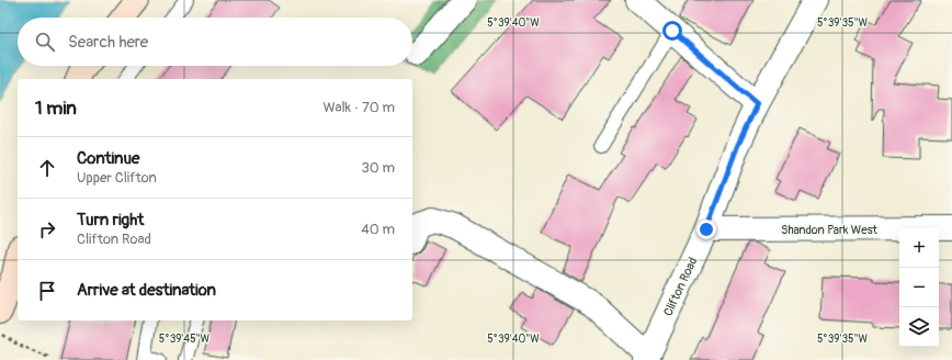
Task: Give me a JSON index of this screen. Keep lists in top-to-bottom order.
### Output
{
  "streets": {
    "street": ["Shandon Park West", "Clifton Road"]
  },
  "crossings": [
    ["Shandon Park West", "Clifton Road"]
  ],
  "page": {
    "search": "Search here",
    "heading": ["1 min", "Walk · 70 m"],
    "list": [
      ["Continue", "Upper Clifton", "30 m"],
      ["Turn right", "Clifton Road", "40 m"],
      "Arrive at destination"
    ],
    "map_buttons": ["+", "−"]
  },
  "coordinates": ["5°39'40\"W", "5°39'35\"W", "5°39'45\"W"]
}
